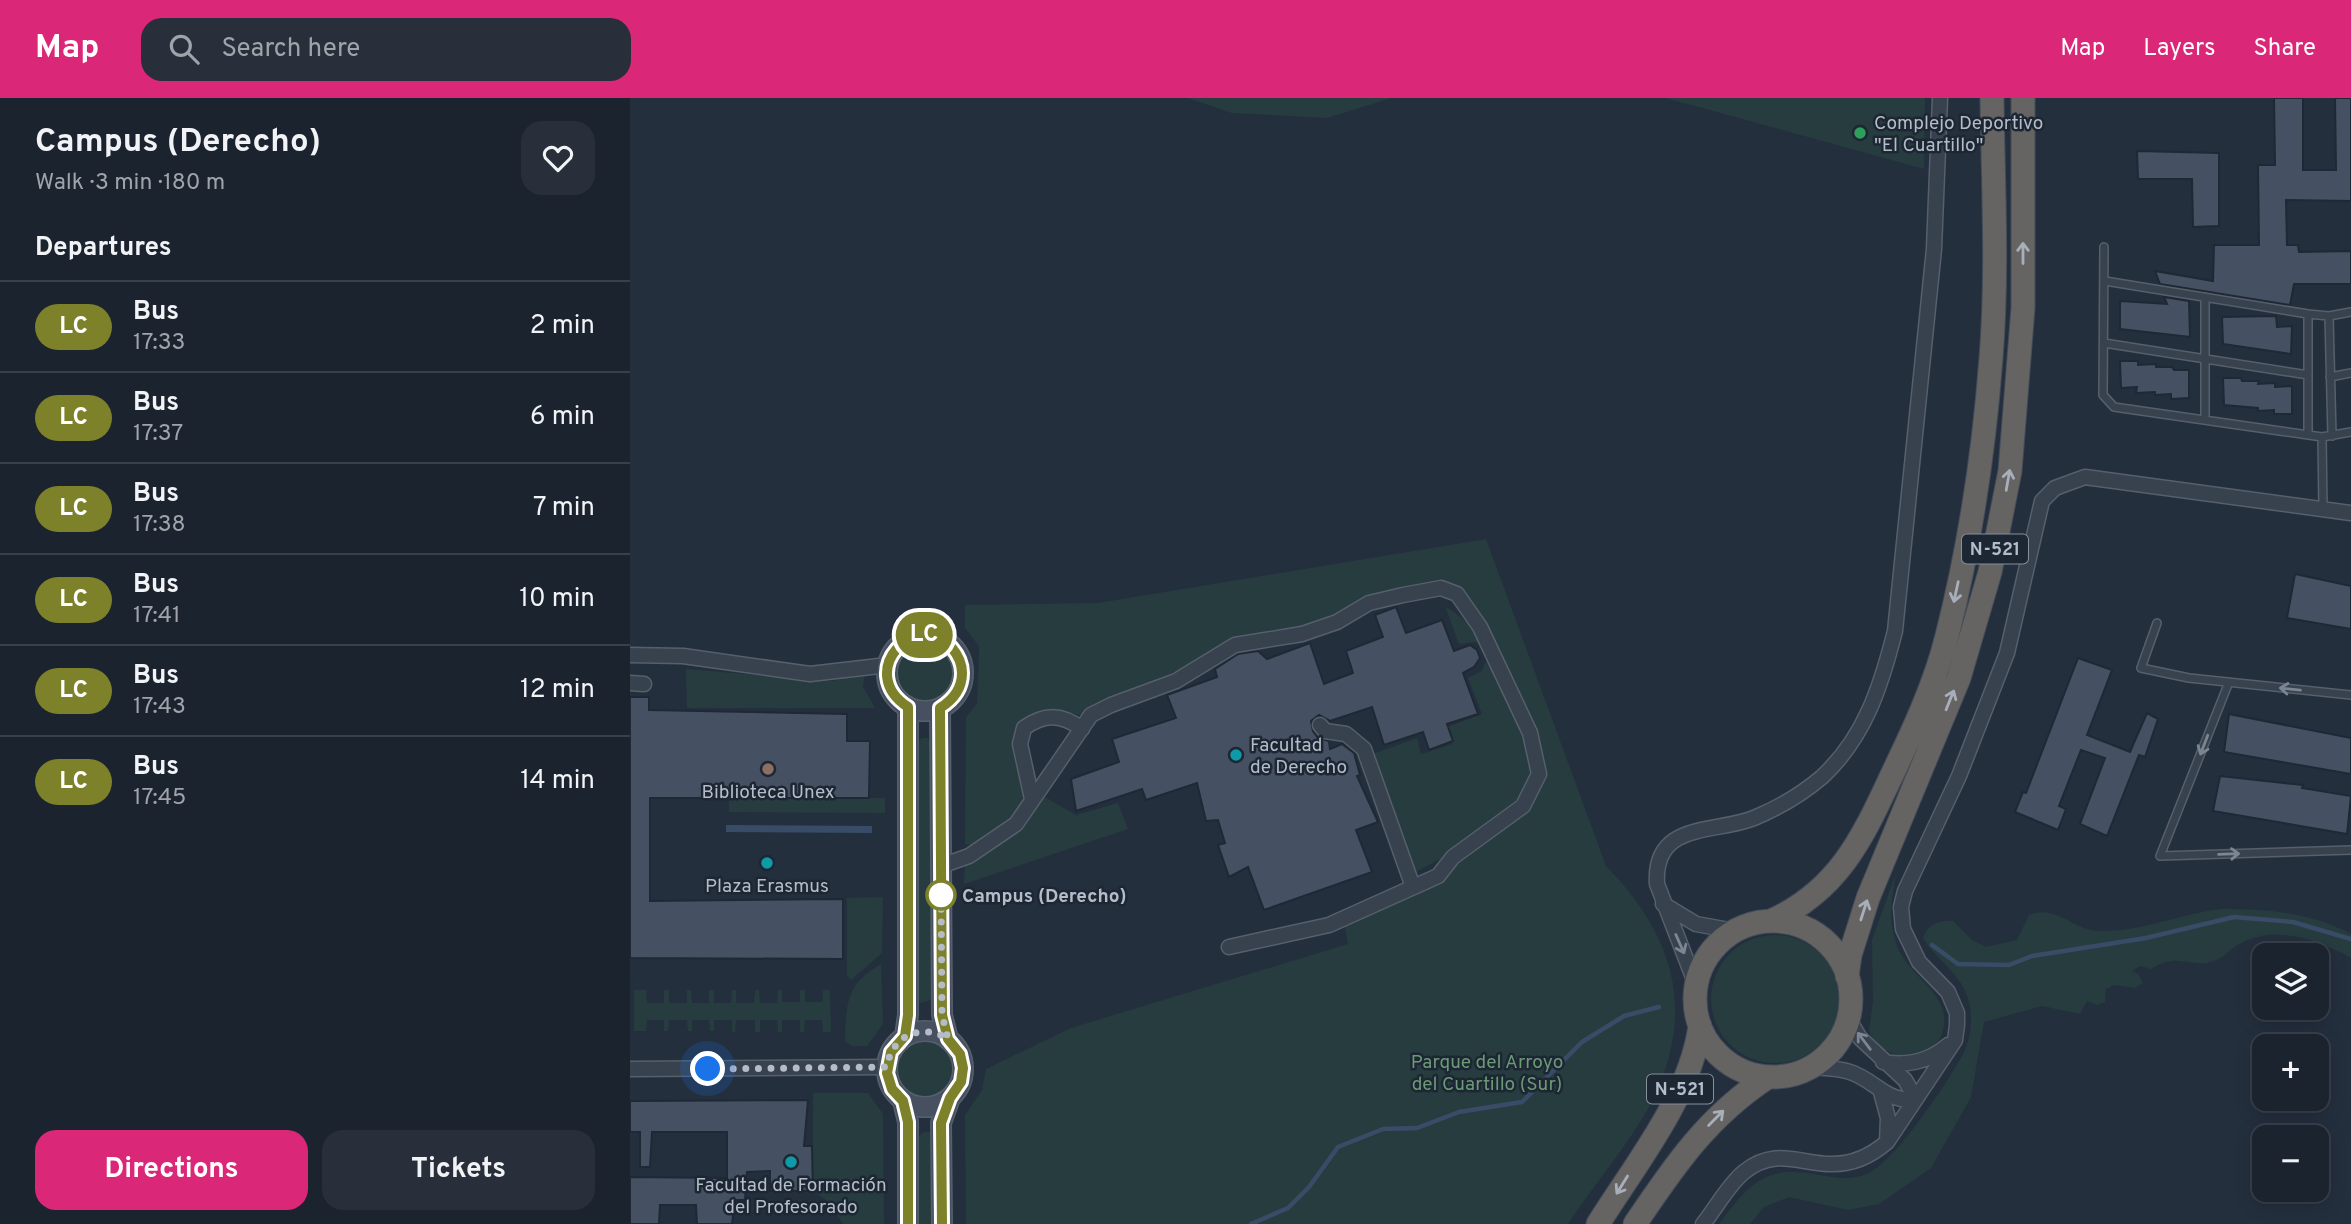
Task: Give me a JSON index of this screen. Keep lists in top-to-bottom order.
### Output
{
  "streets": {
    "highway": ["N-521"]
  },
  "parks": ["Parque del Arroyo del Cuartillo (Sur)"],
  "places": [
    "Complejo Deportivo \"El Cuartillo\"",
    "Facultad de Derecho",
    "Biblioteca Unex",
    "Plaza Erasmus",
    "Campus (Derecho)",
    "Facultad de Formación del Profesorado"
  ],
  "lines": ["bus line LC"],
  "page": {
    "header": "Map",
    "search": "Search here",
    "nav": ["Map", "Layers", "Share"],
    "heading": [
      ["Campus (Derecho)", "Walk · 3 min · 180 m"],
      "Departures"
    ],
    "on_map": "LC",
    "list": [
      {
        "mark": "LC",
        "name": "Bus",
        "note": "17:33",
        "value": "2 min"
      },
      {
        "mark": "LC",
        "name": "Bus",
        "note": "17:37",
        "value": "6 min"
      },
      {
        "mark": "LC",
        "name": "Bus",
        "note": "17:38",
        "value": "7 min"
      },
      {
        "mark": "LC",
        "name": "Bus",
        "note": "17:41",
        "value": "10 min"
      },
      {
        "mark": "LC",
        "name": "Bus",
        "note": "17:43",
        "value": "12 min"
      },
      {
        "mark": "LC",
        "name": "Bus",
        "note": "17:45",
        "value": "14 min"
      }
    ],
    "map_buttons": ["+", "−"],
    "buttons": ["Directions", "Tickets"]
  }
}
